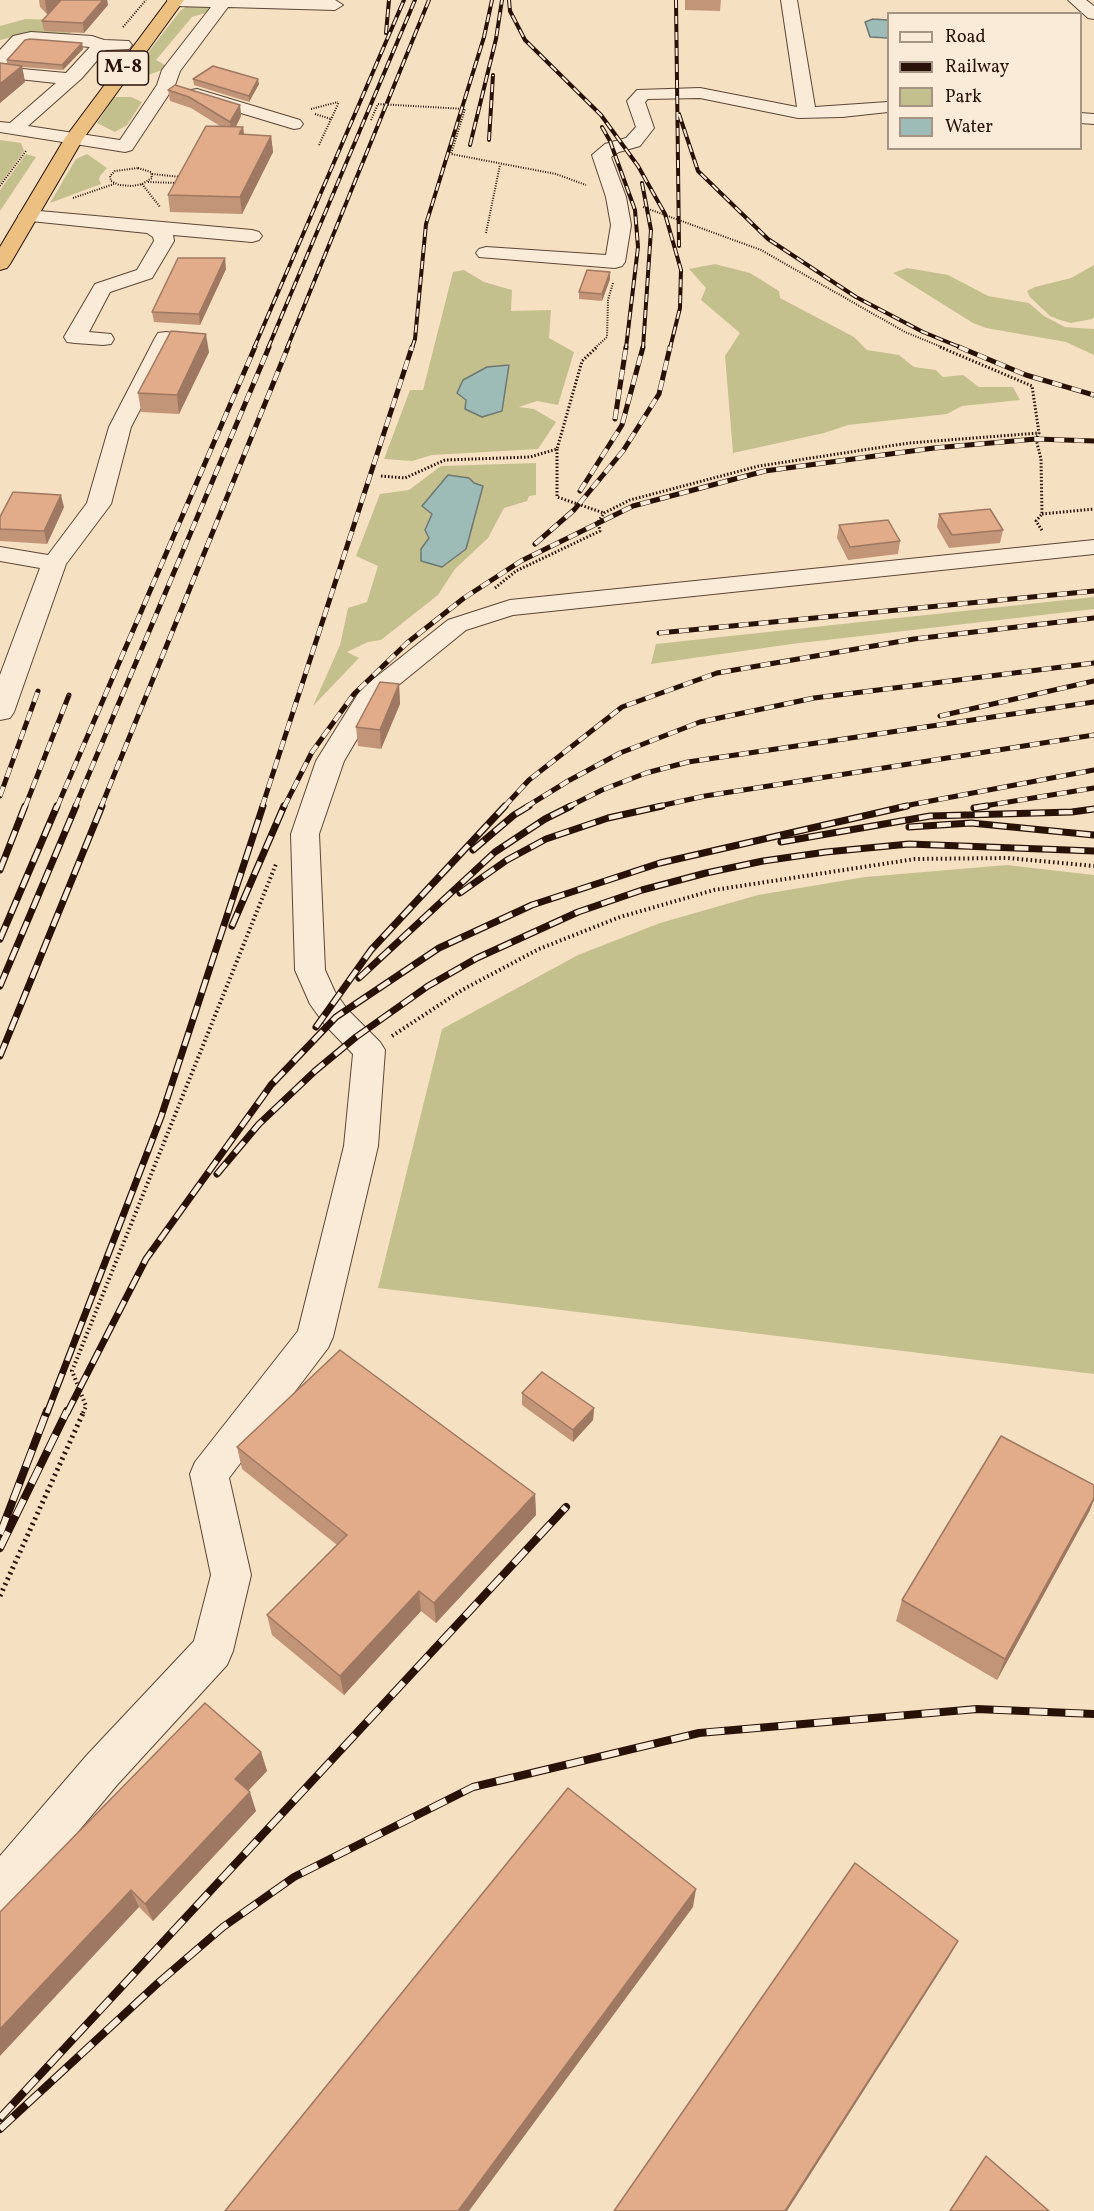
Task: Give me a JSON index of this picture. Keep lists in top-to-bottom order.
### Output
{
  "streets": {
    "highway": ["М-8"]
  },
  "legend": [
    "Road",
    "Railway",
    "Park",
    "Water"
  ]
}
